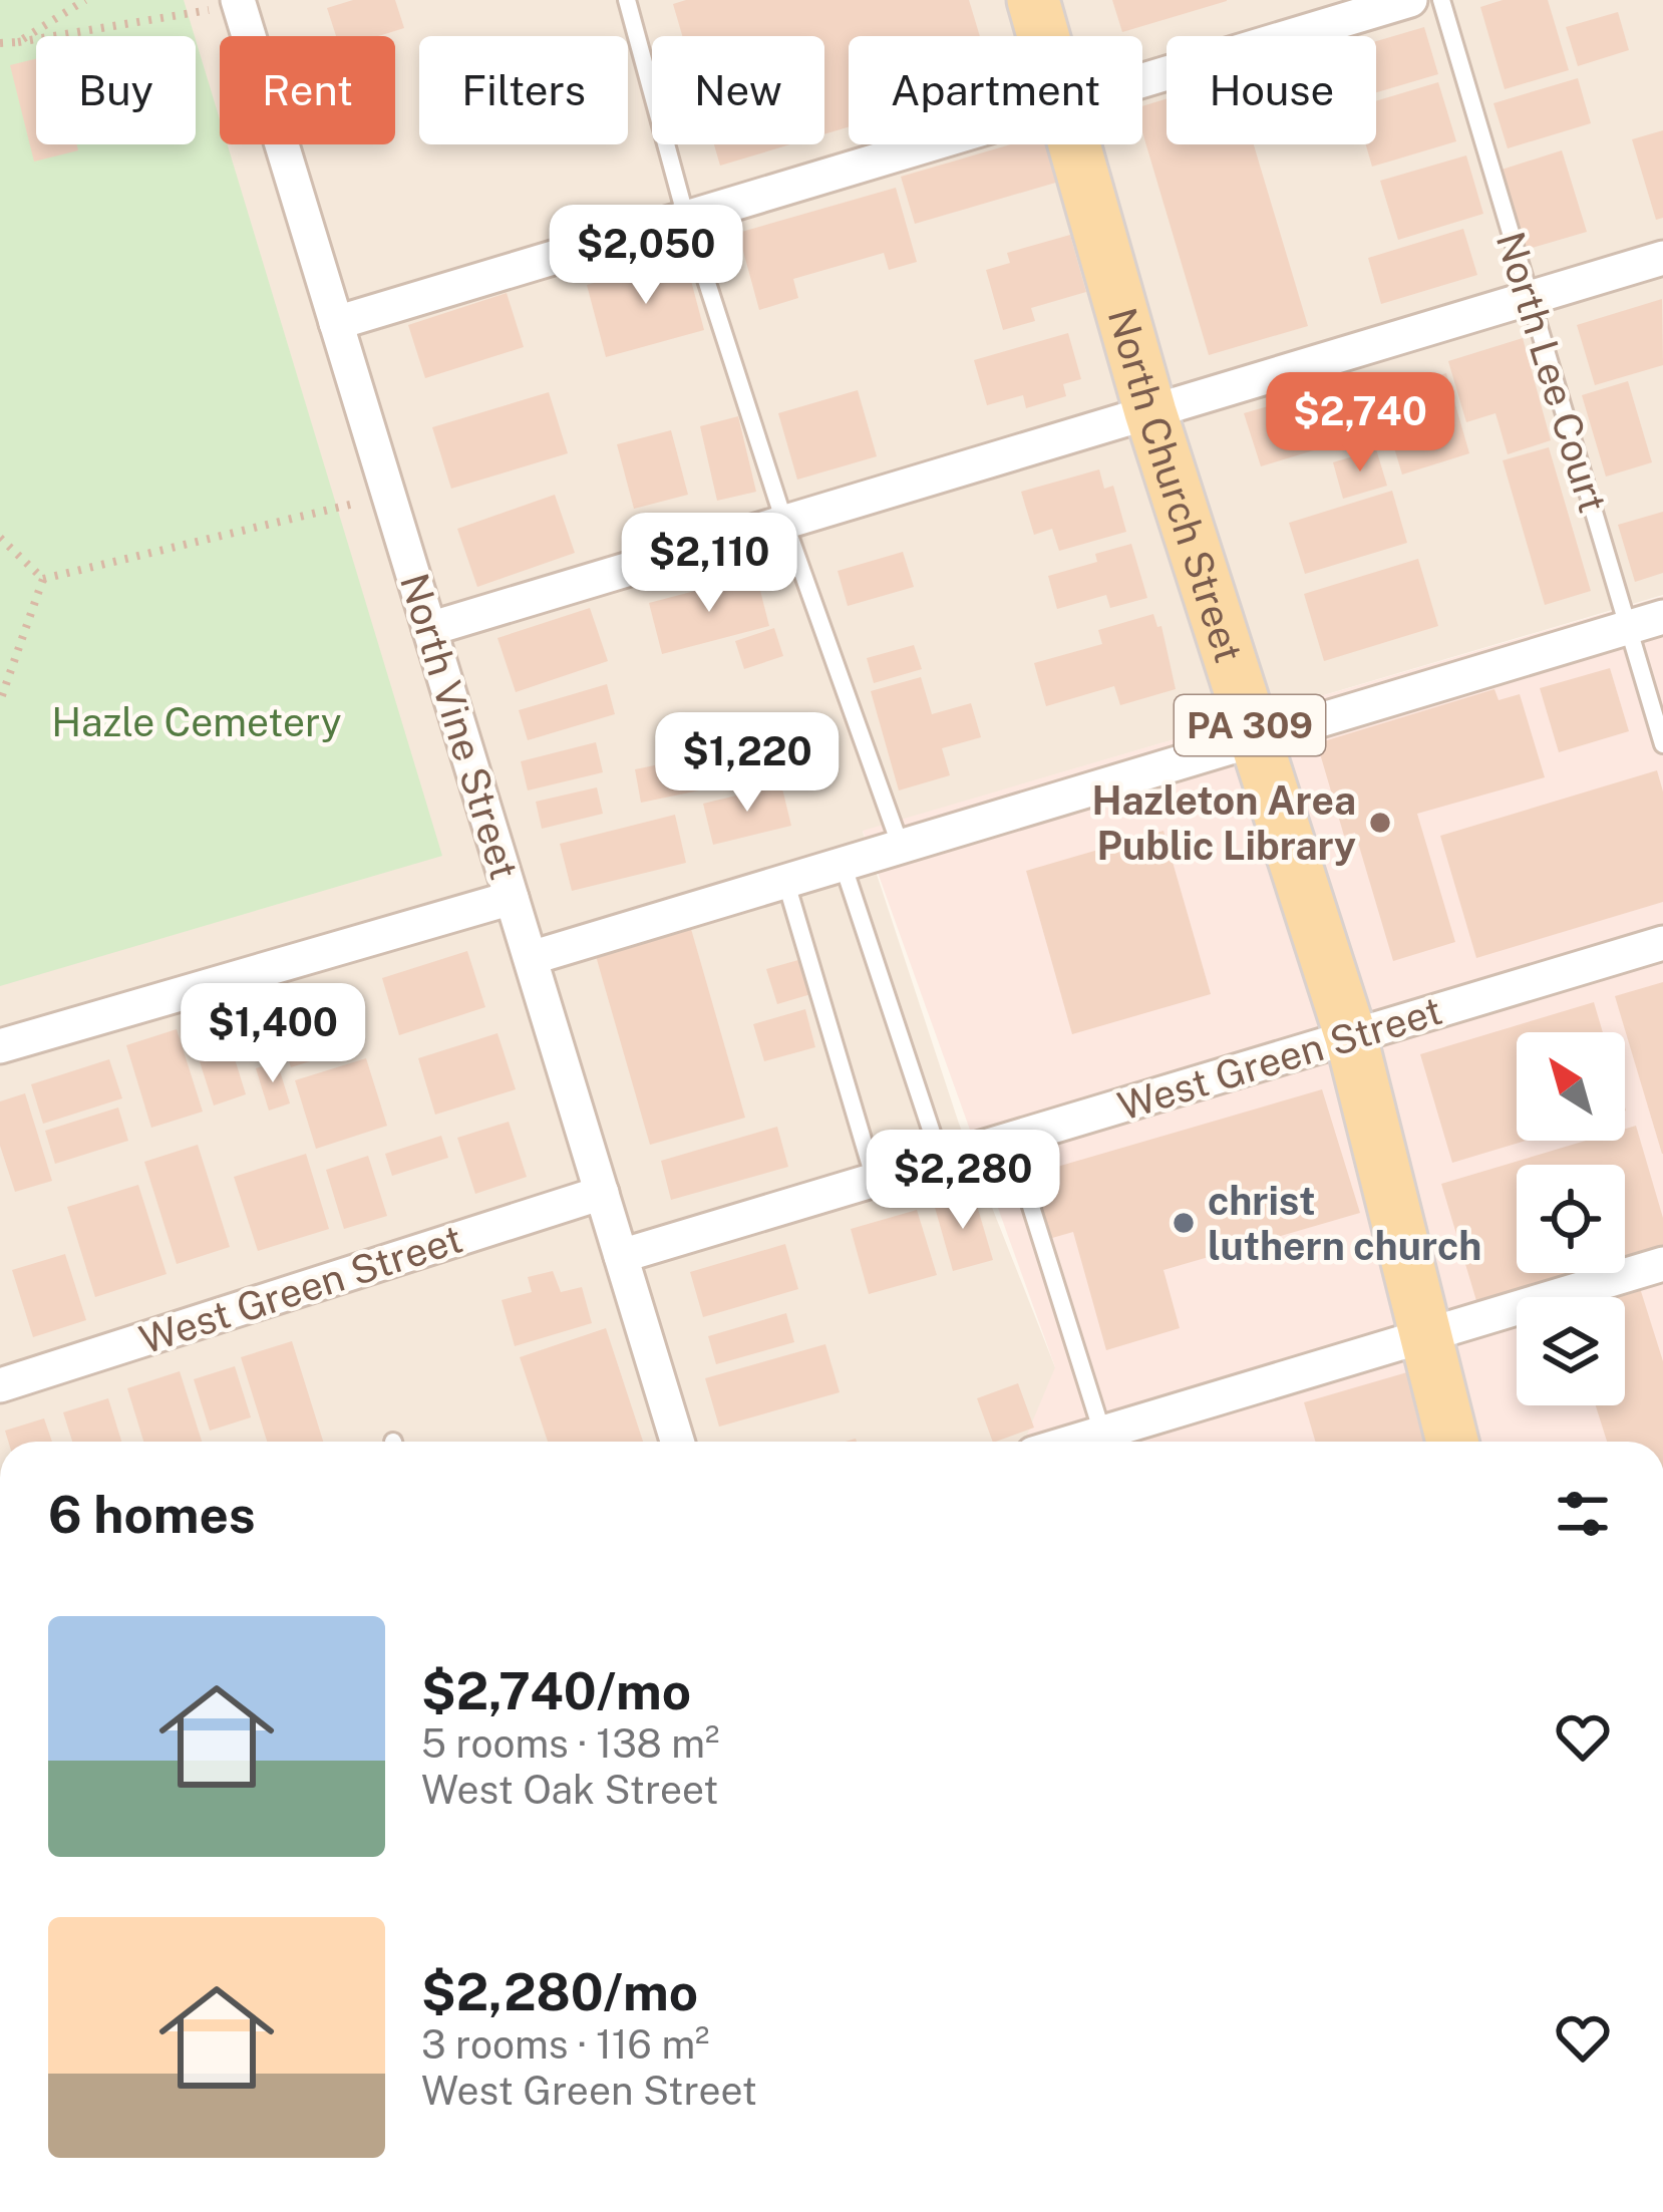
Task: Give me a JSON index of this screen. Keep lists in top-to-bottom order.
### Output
{
  "streets": {
    "main road": ["North Church Street", "PA 309"],
    "street": ["North Vine Street", "West Green Street"],
    "lane": ["North Lee Court"]
  },
  "crossings": [
    ["North Church Street", "West Green Street"],
    ["North Vine Street", "West Green Street"]
  ],
  "parks": ["Hazle Cemetery"],
  "places": ["Hazleton Area Public Library", "christ luthern church"],
  "north": "top left",
  "page": {
    "chip": [
      "Buy",
      "Rent",
      "Filters",
      "New",
      "Apartment",
      "House"
    ],
    "price": [
      "$2,050",
      "$2,740",
      "$2,110",
      "$1,220",
      "$1,400",
      "$2,280"
    ],
    "heading": "6 homes",
    "list": [
      {
        "name": "$2,740/mo",
        "note": "5 rooms · 138 m² · West Oak Street"
      },
      {
        "name": "$2,280/mo",
        "note": "3 rooms · 116 m² · West Green Street"
      }
    ]
  }
}
